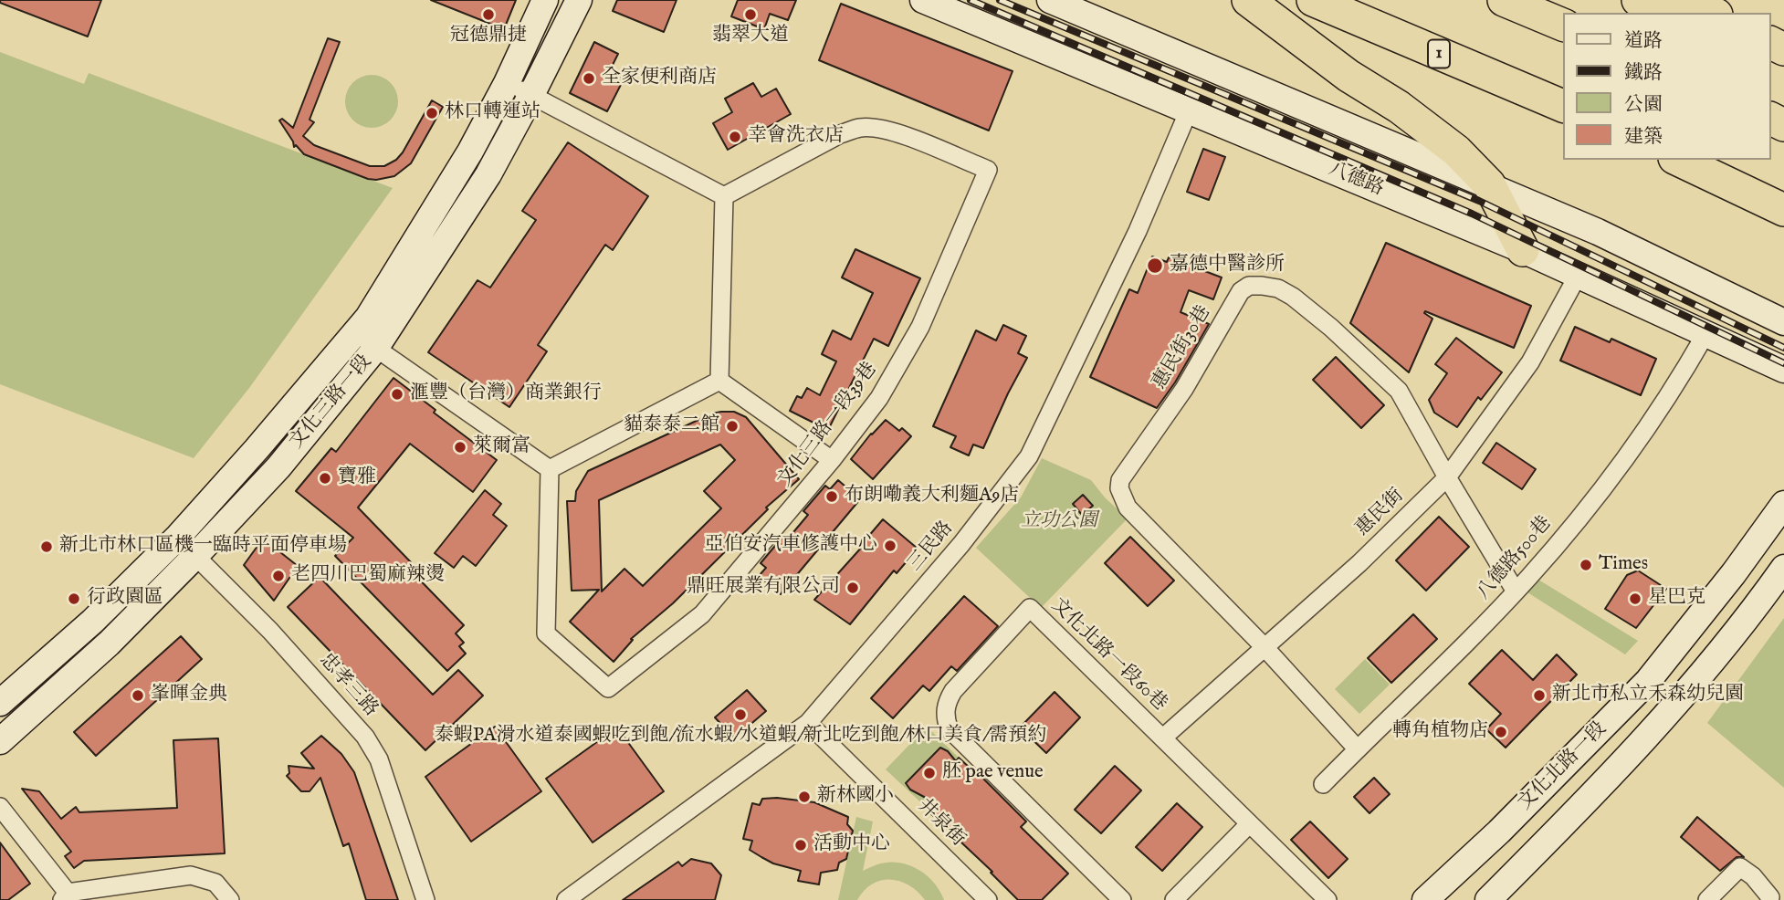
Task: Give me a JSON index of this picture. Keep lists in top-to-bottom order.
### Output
{
  "streets": {
    "highway": ["1"],
    "street": [
      "八德路",
      "惠民街30巷",
      "文化三路一段",
      "文化三路一段39巷",
      "惠民街",
      "三民路",
      "八德路500巷",
      "文化北路一段60巷",
      "忠孝三路",
      "文化北路一段",
      "井泉街"
    ]
  },
  "crossings": [
    ["八德路", "惠民街"],
    ["八德路", "三民路"],
    ["八德路", "八德路500巷"],
    ["惠民街30巷", "惠民街"],
    ["惠民街30巷", "八德路500巷"],
    ["文化三路一段", "忠孝三路"],
    ["惠民街", "文化北路一段60巷"],
    ["三民路", "井泉街"]
  ],
  "parks": ["立功公園"],
  "places": [
    "冠德鼎捷",
    "翡翠大道",
    "全家便利商店",
    "林口轉運站",
    "幸會洗衣店",
    "嘉德中醫診所",
    "滙豐（台灣）商業銀行",
    "貓泰泰二館",
    "萊爾富",
    "寶雅",
    "布朗嘞義大利麵A9店",
    "亞伯安汽車修護中心",
    "新北市林口區機一臨時平面停車場",
    "Times",
    "老四川巴蜀麻辣燙",
    "鼎旺展業有限公司",
    "行政園區",
    "星巴克",
    "峯暉金典",
    "新北市私立禾森幼兒園",
    "泰蝦PA滑水道泰國蝦吃到飽/流水蝦/水道蝦/新北吃到飽/林口美食/需預約",
    "轉角植物店",
    "胚 pae venue",
    "新林國小",
    "活動中心"
  ],
  "legend": [
    "道路",
    "鐵路",
    "公園",
    "建築"
  ]
}
